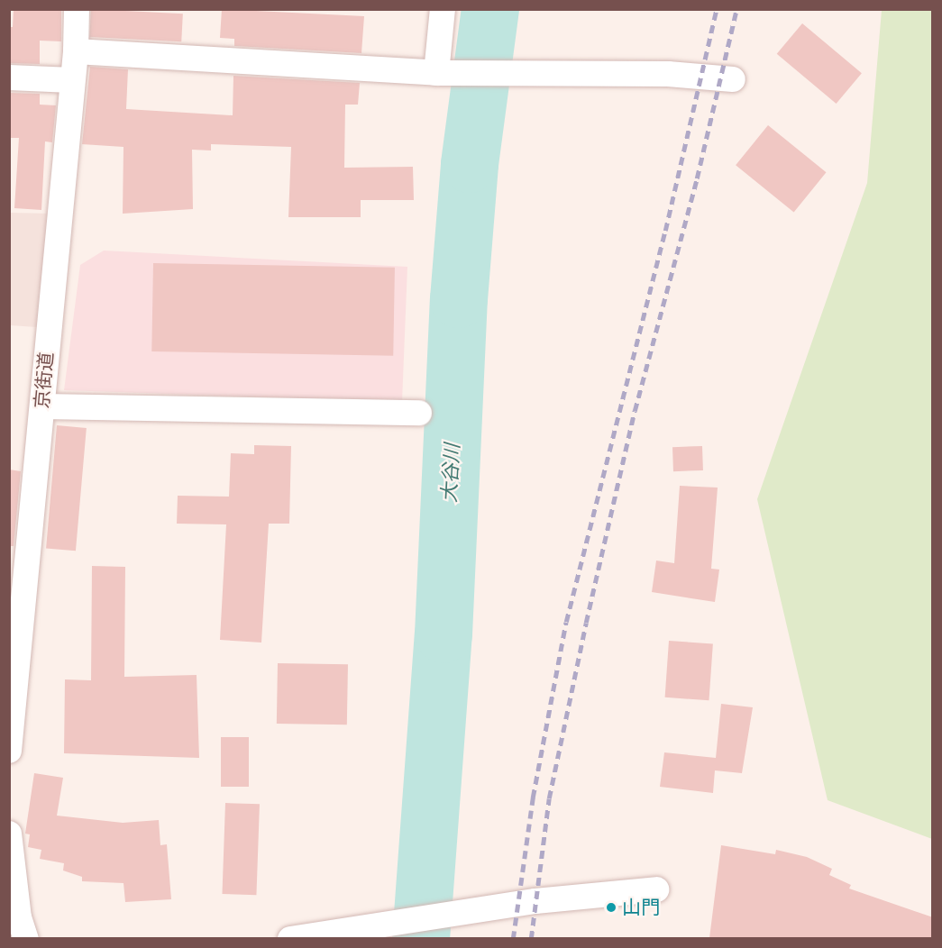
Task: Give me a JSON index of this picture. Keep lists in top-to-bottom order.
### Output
{
  "streets": {
    "street": ["京街道"]
  },
  "water": ["大谷川"],
  "places": ["山門"]
}
